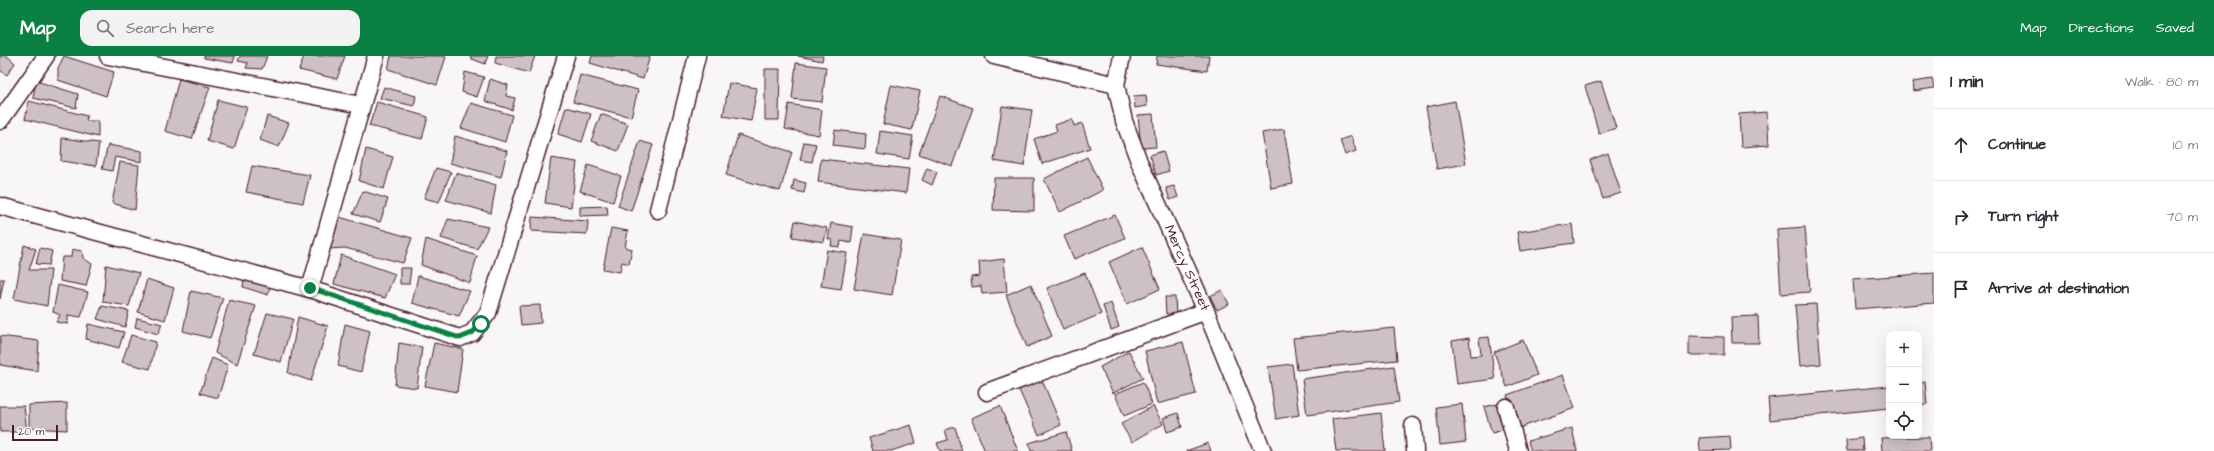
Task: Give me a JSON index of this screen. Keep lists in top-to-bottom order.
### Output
{
  "streets": {
    "street": ["Mercy Street"]
  },
  "scale_bar": "20 m",
  "page": {
    "header": "Map",
    "search": "Search here",
    "nav": ["Map", "Directions", "Saved"],
    "heading": ["1 min", "Walk · 80 m"],
    "list": [
      ["Continue", "10 m"],
      ["Turn right", "70 m"],
      "Arrive at destination"
    ],
    "map_buttons": ["+", "−"],
    "scale": "20 m"
  }
}
